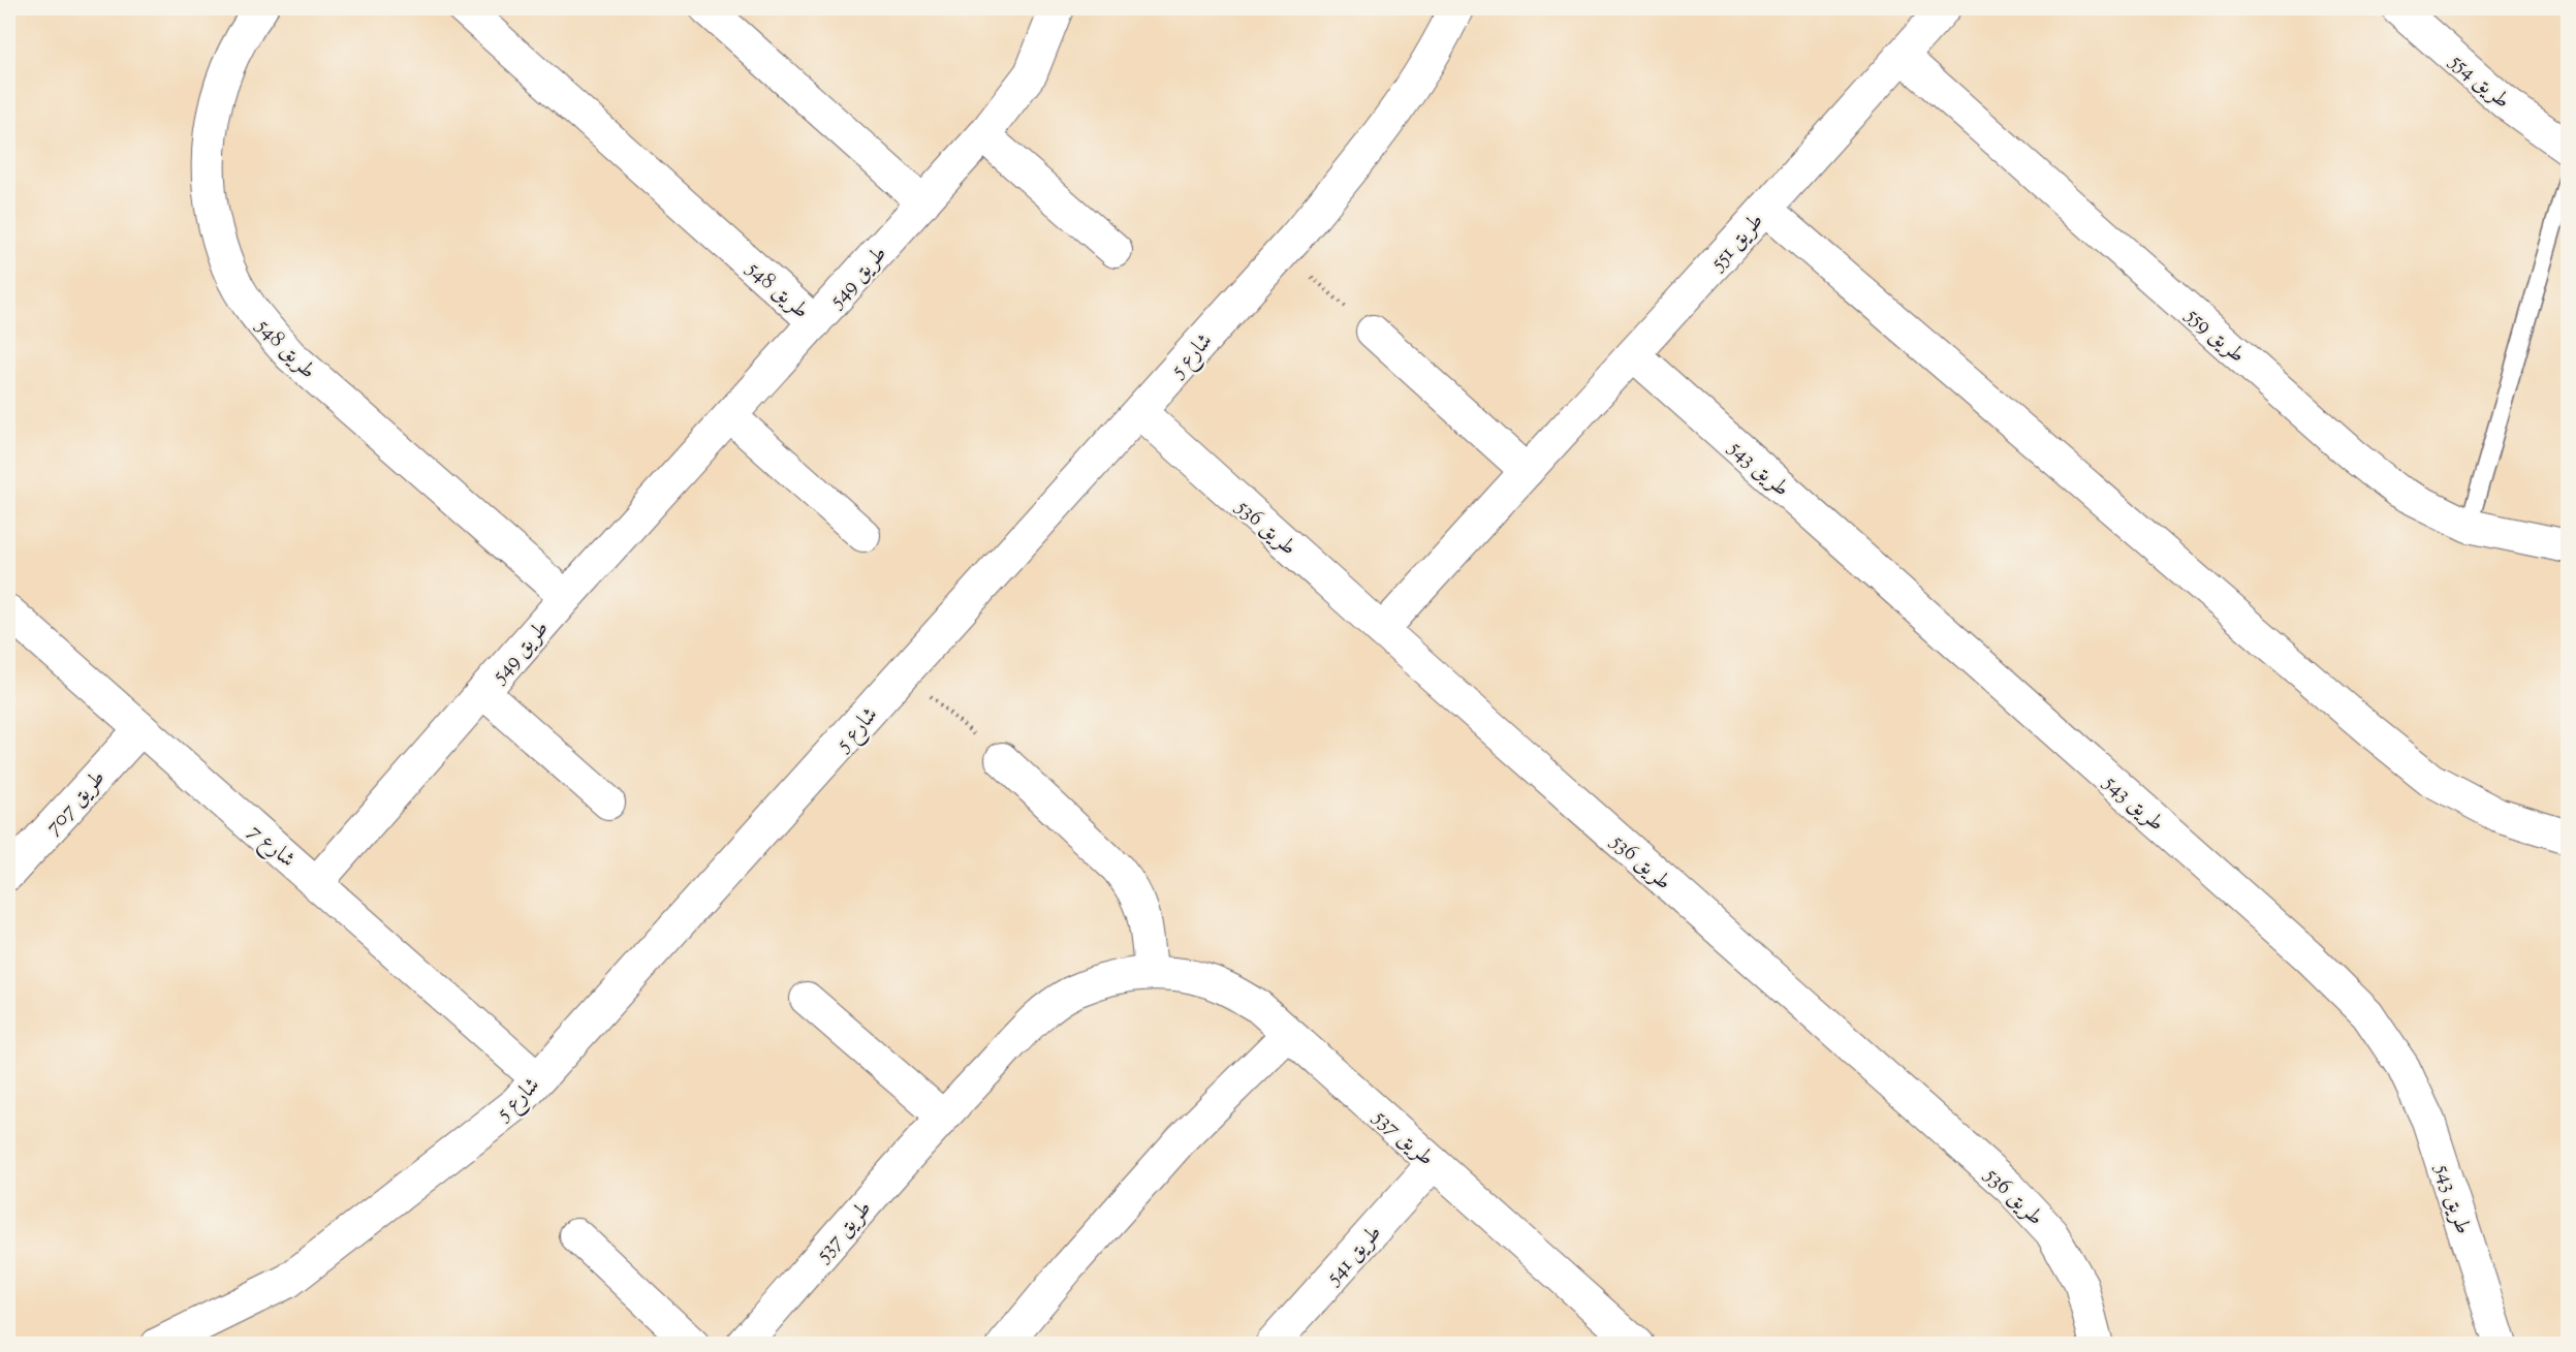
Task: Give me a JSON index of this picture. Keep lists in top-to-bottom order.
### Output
{
  "streets": {
    "street": [
      "طريق 554",
      "طريق 551",
      "طريق 549",
      "طريق 548",
      "طريق 559",
      "شارع 5",
      "طريق 543",
      "طريق 536",
      "طريق 707",
      "شارع 7",
      "طريق 537",
      "طريق 541"
    ]
  },
  "crossings": [
    ["طريق 551", "طريق 559"],
    ["طريق 551", "طريق 543"],
    ["طريق 551", "طريق 536"],
    ["طريق 549", "طريق 548"],
    ["طريق 549", "شارع 7"],
    ["شارع 5", "طريق 536"],
    ["شارع 5", "شارع 7"],
    ["طريق 707", "شارع 7"],
    ["طريق 537", "طريق 541"]
  ]
}
